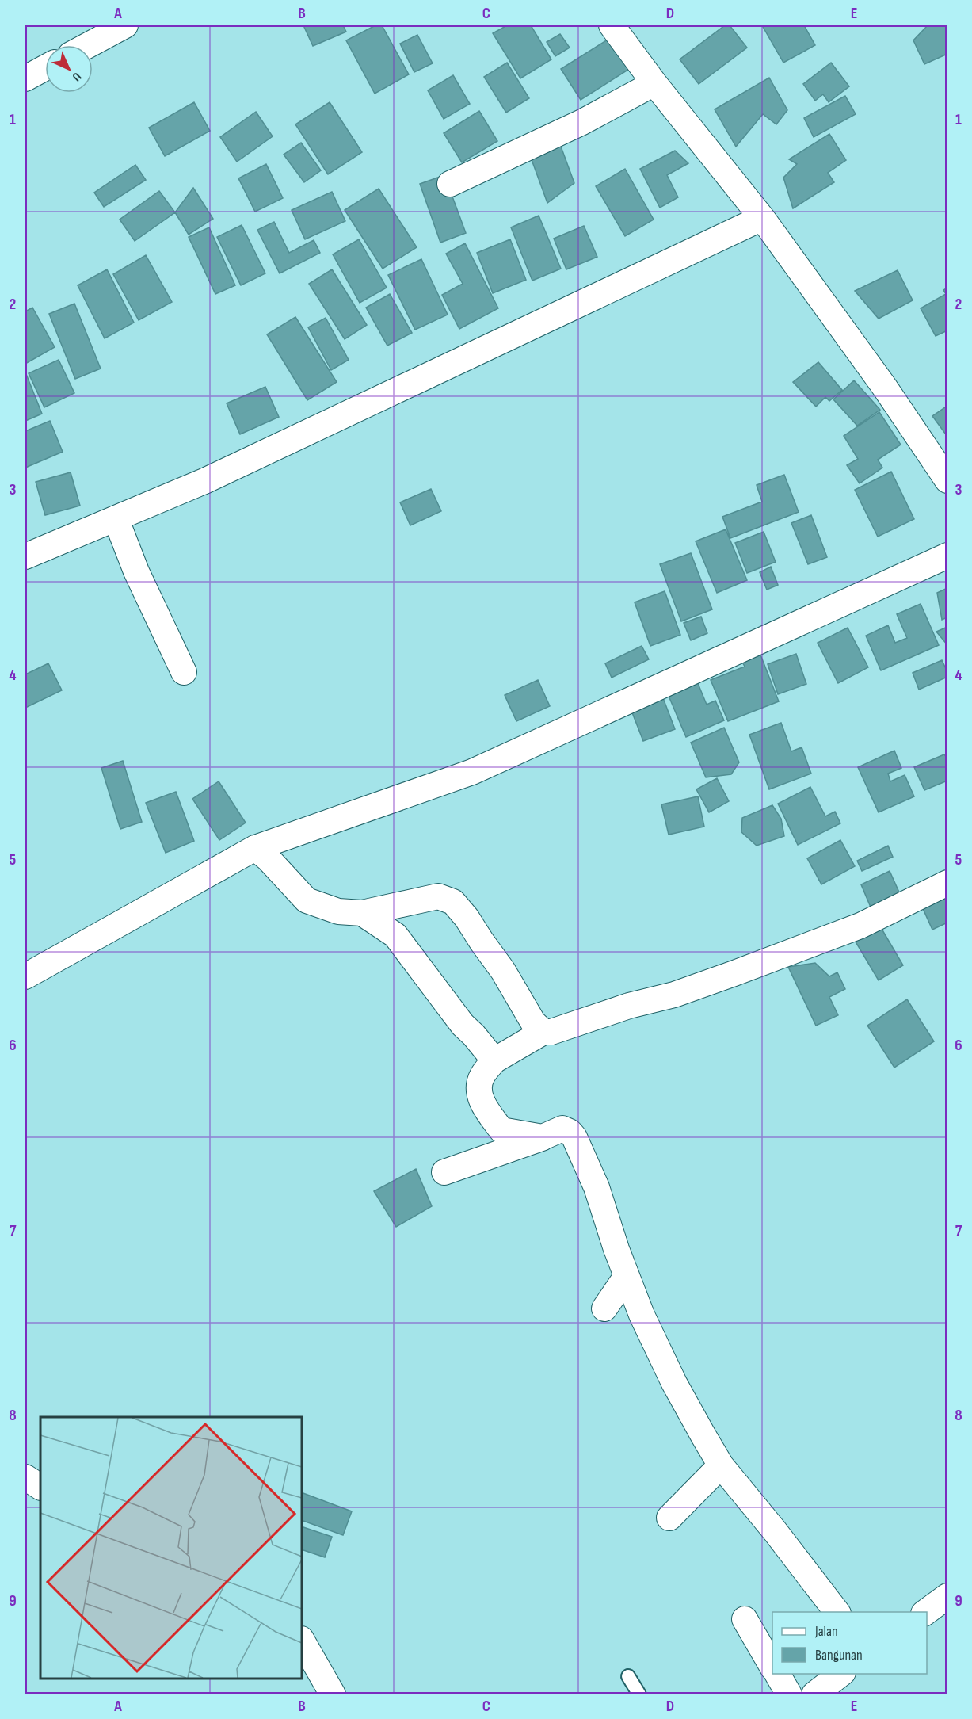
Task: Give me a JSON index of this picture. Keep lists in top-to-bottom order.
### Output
{
  "legend": ["Jalan", "Bangunan"],
  "north": "bottom right",
  "grid": {
    "columns": [
      "A",
      "B",
      "C",
      "D",
      "E"
    ],
    "rows": [
      "1",
      "2",
      "3",
      "4",
      "5",
      "6",
      "7",
      "8",
      "9"
    ]
  }
}
